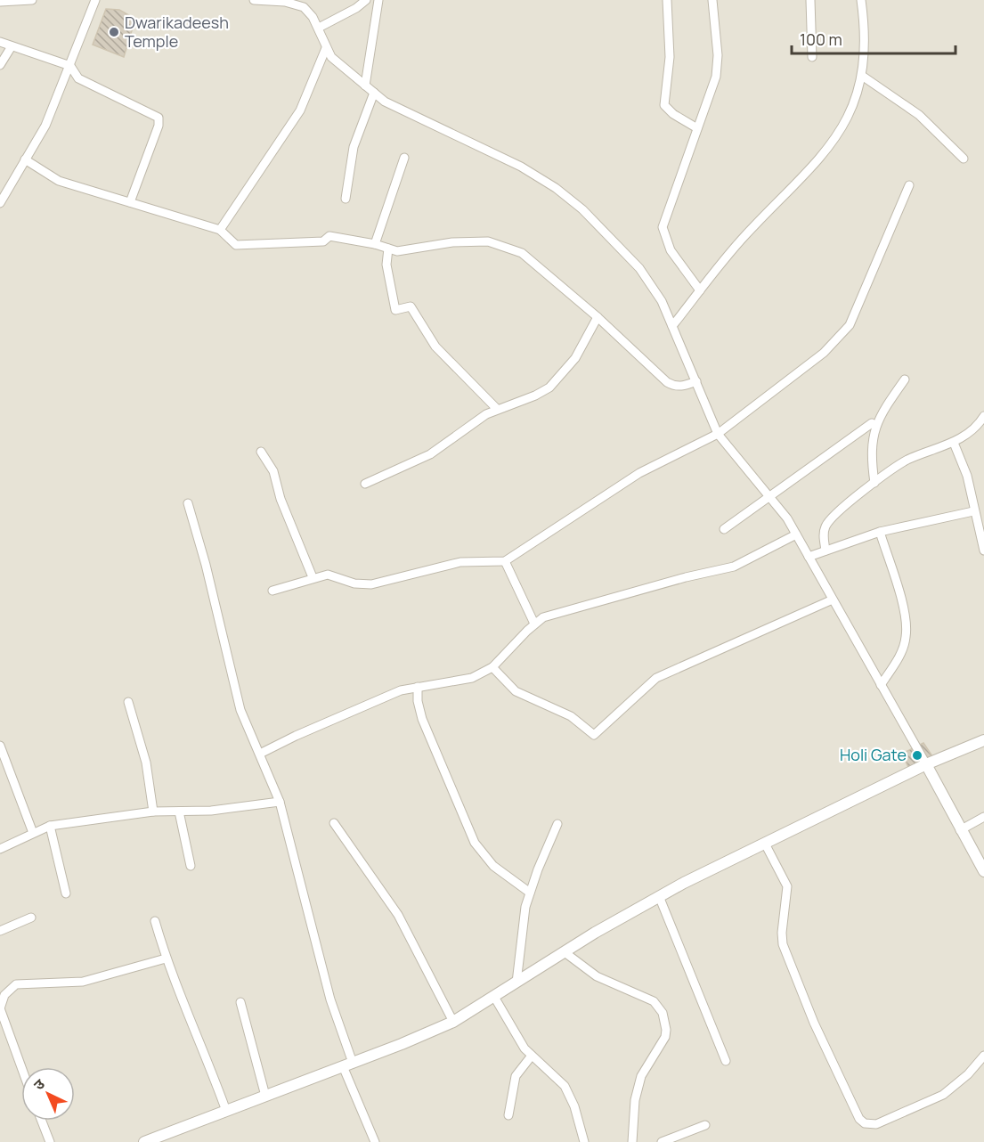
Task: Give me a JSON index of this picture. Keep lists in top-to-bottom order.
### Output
{
  "places": ["Dwarikadeesh Temple", "Holi Gate"],
  "scale_bar": "100 m",
  "north": "top left"
}
